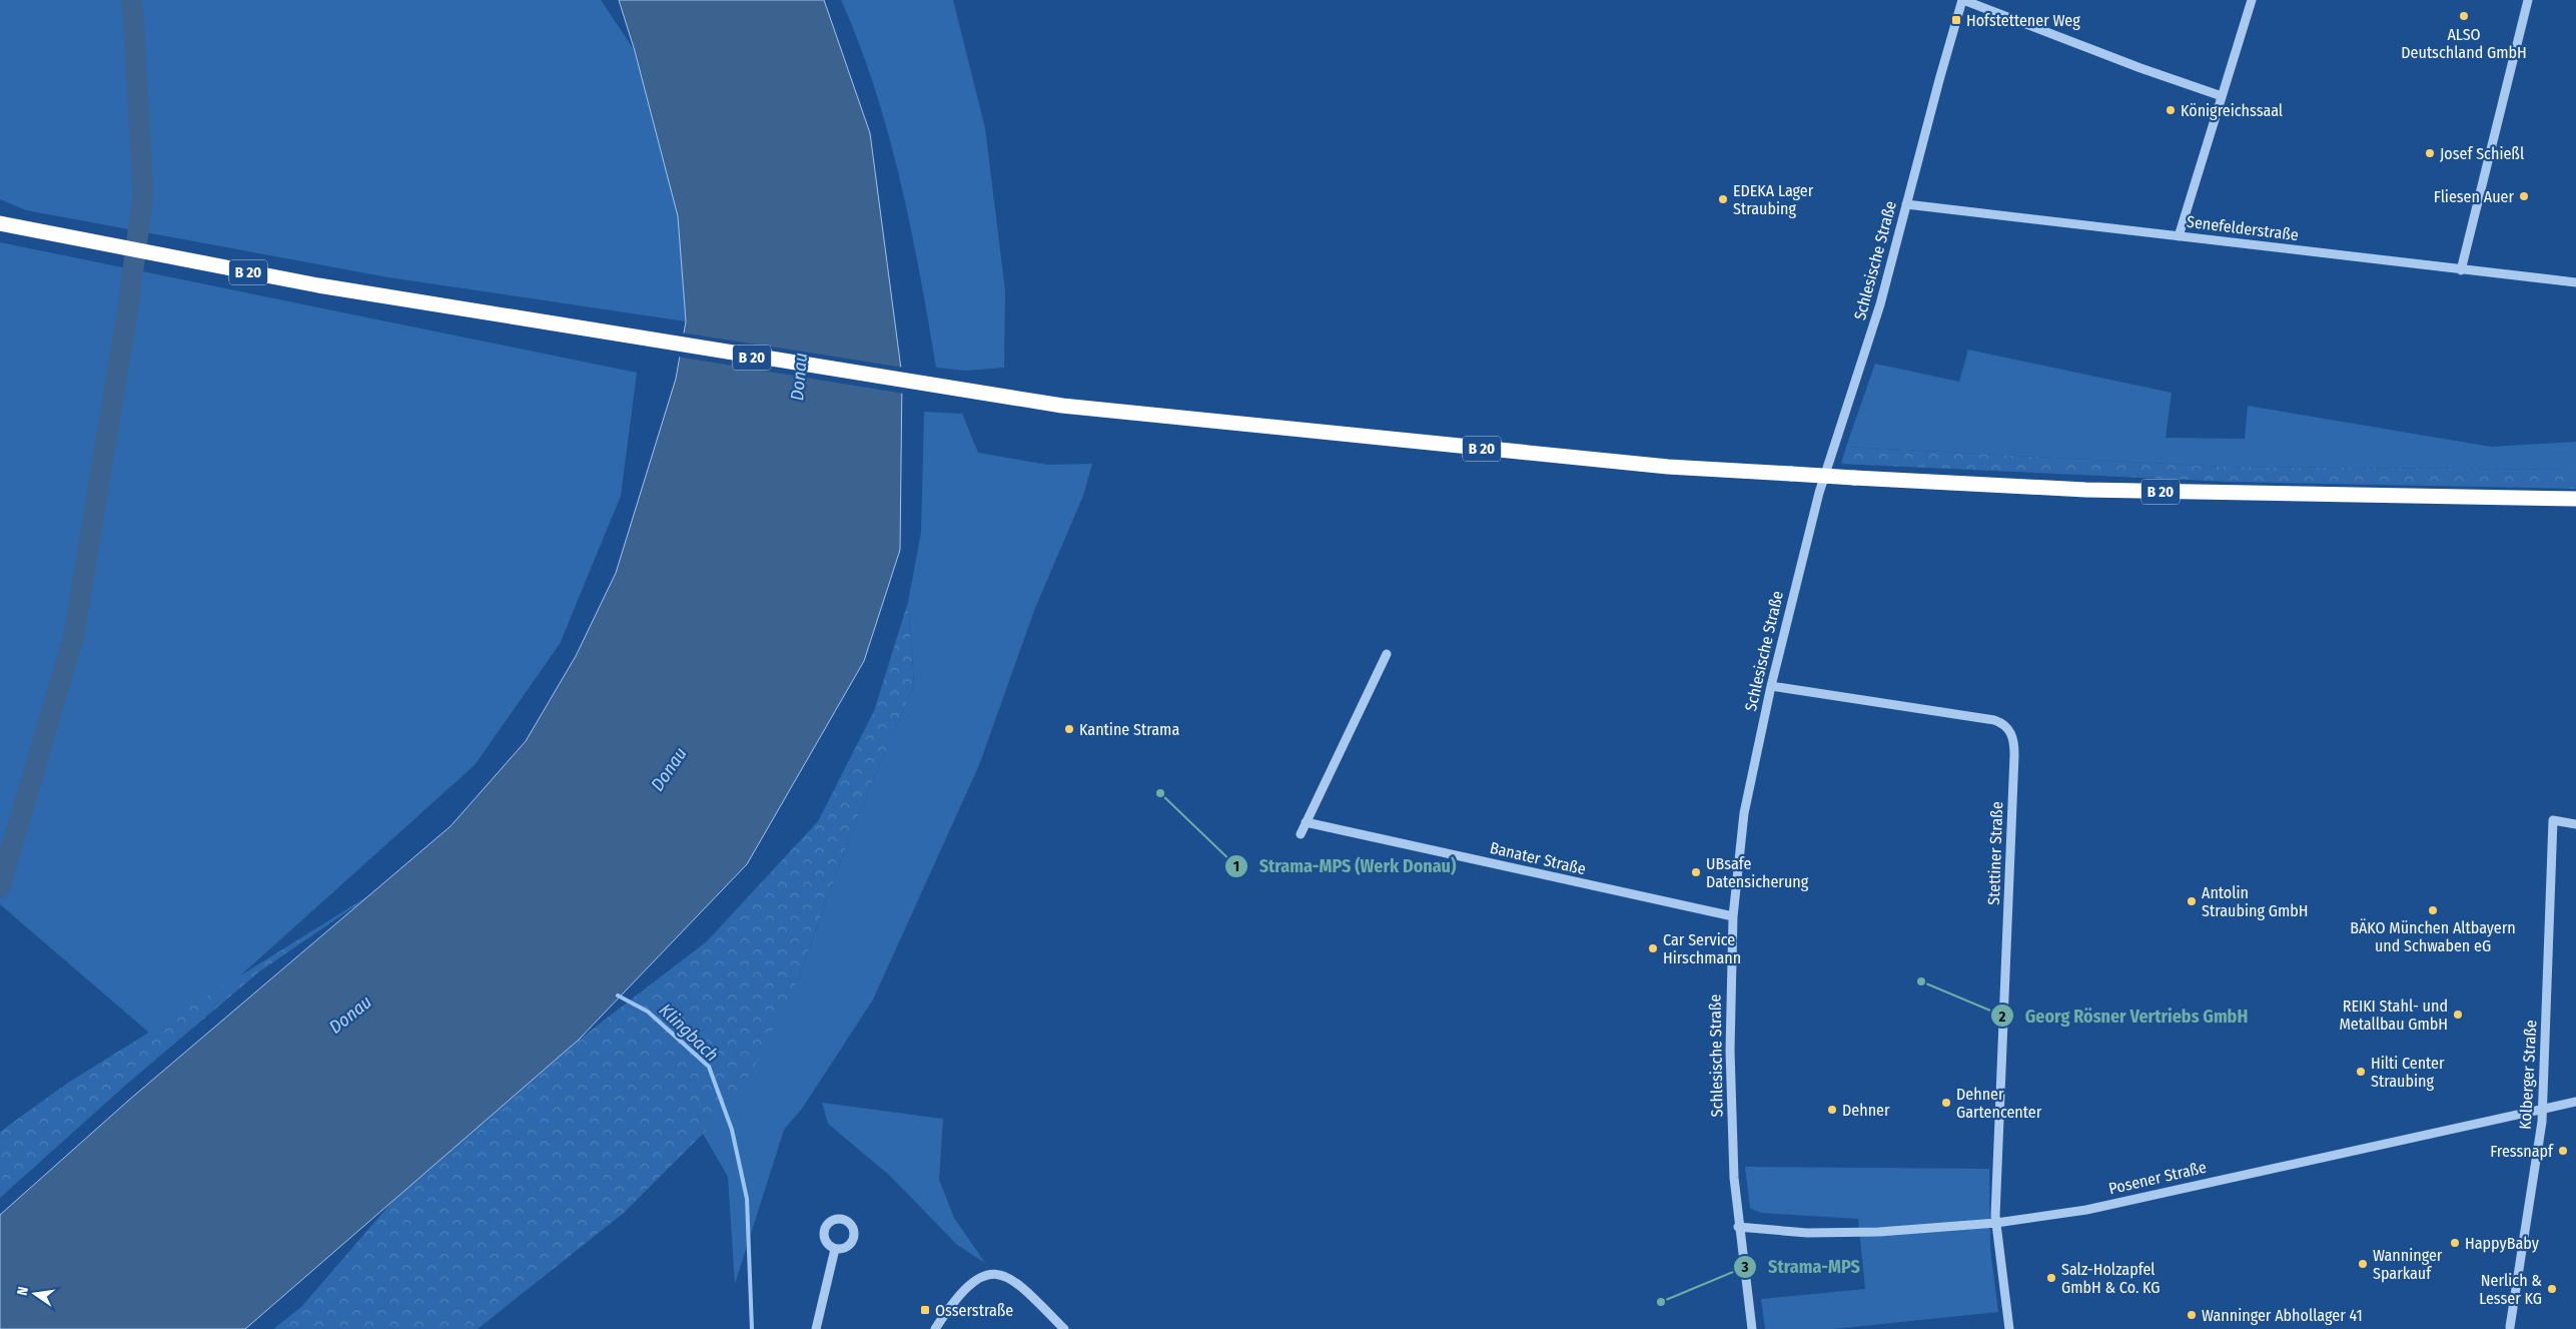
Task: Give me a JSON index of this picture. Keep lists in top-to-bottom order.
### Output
{
  "streets": {
    "highway": ["B 20"],
    "street": [
      "Senefelderstraße",
      "Schlesische Straße",
      "Stettiner Straße",
      "Banater Straße",
      "Kolberger Straße",
      "Posener Straße"
    ]
  },
  "crossings": [
    ["Senefelderstraße", "Schlesische Straße"],
    ["Schlesische Straße", "Stettiner Straße"],
    ["Schlesische Straße", "Banater Straße"],
    ["Schlesische Straße", "Posener Straße"],
    ["Stettiner Straße", "Posener Straße"],
    ["Kolberger Straße", "Posener Straße"]
  ],
  "water": ["Donau", "Klingbach"],
  "places": {
    "other": [
      "ALSO Deutschland GmbH",
      "Königreichssaal",
      "Josef Schießl",
      "Fliesen Auer",
      "EDEKA Lager Straubing",
      "Kantine Strama",
      "Strama-MPS (Werk Donau)",
      "UBsafe Datensicherung",
      "Antolin Straubing GmbH",
      "BÄKO München Altbayern und Schwaben eG",
      "Car Service Hirschmann",
      "Georg Rösner Vertriebs GmbH",
      "REIKI Stahl- und Metallbau GmbH",
      "Hilti Center Straubing",
      "Dehner Gartencenter",
      "Dehner",
      "Fressnapf",
      "HappyBaby",
      "Wanninger Sparkauf",
      "Salz-Holzapfel GmbH & Co. KG",
      "Nerlich & Lesser KG",
      "Strama-MPS",
      "Wanninger Abhollager 41"
    ],
    "transit": ["Hofstettener Weg", "Osserstraße"]
  },
  "north": "left"
}
